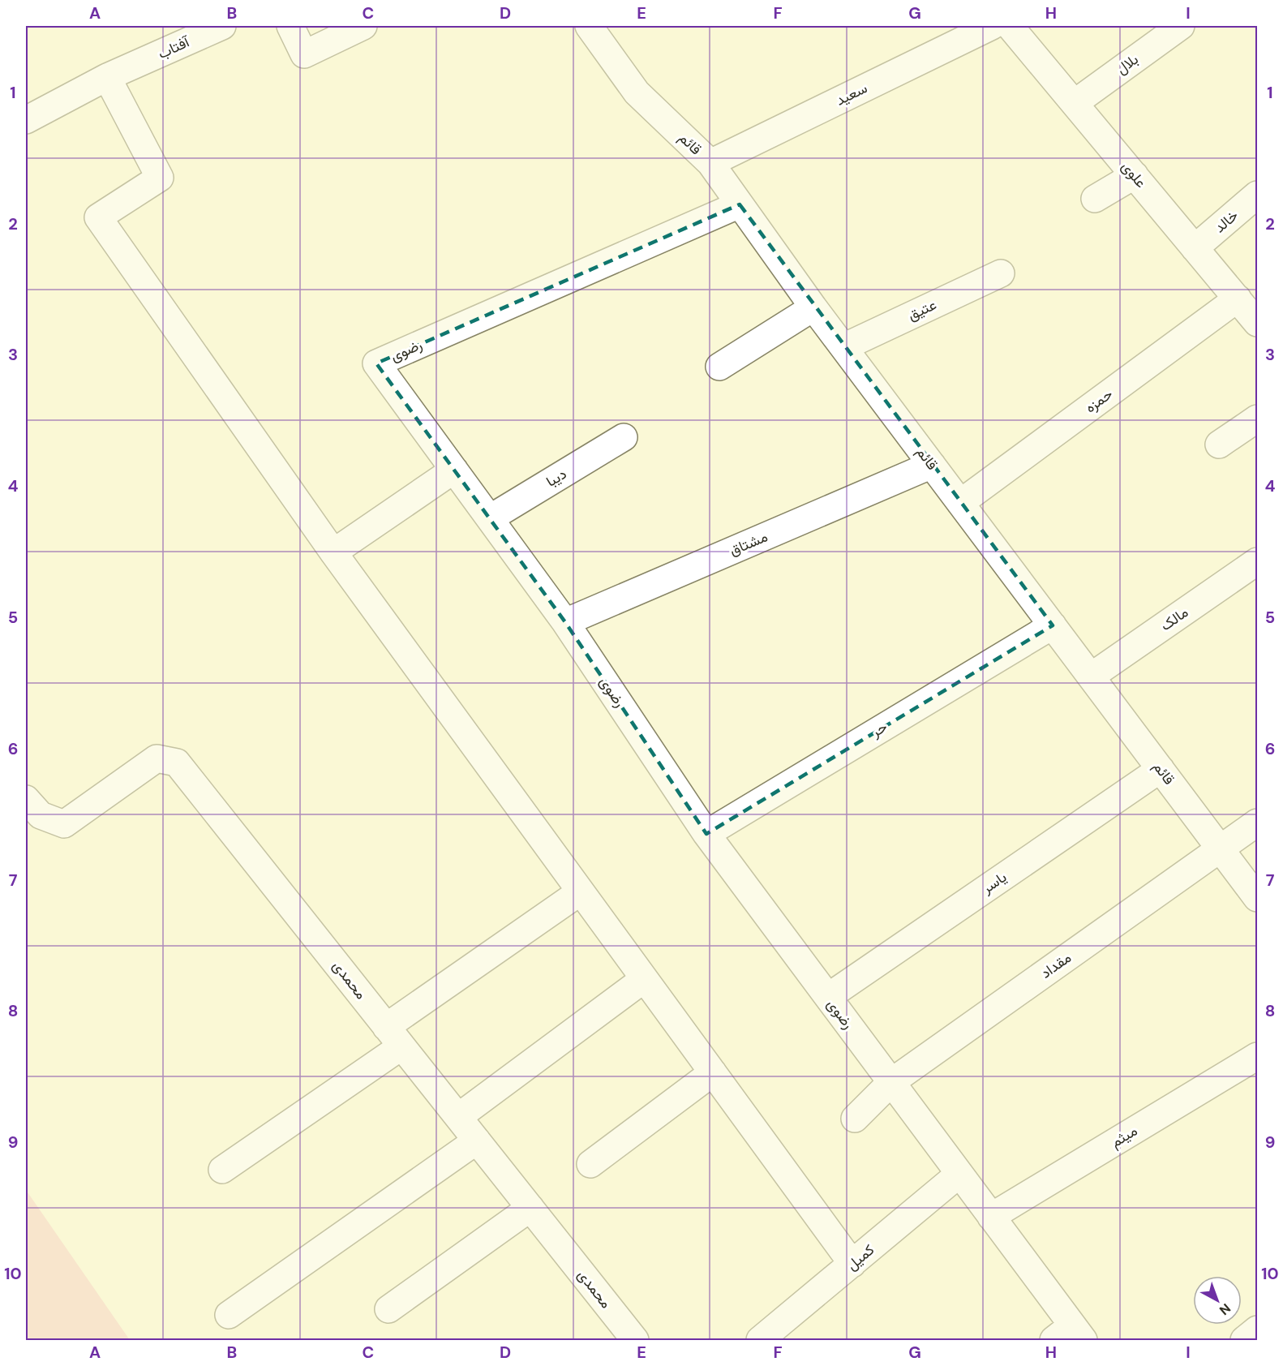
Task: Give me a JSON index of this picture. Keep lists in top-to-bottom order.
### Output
{
  "streets": {
    "street": [
      "آفتاب",
      "بلال",
      "سعید",
      "قائم",
      "علوی",
      "خالد",
      "عتیق",
      "رضوی",
      "حمزه",
      "دیبا",
      "مشتاق",
      "مالک",
      "حر",
      "یاسر",
      "مقداد",
      "محمدی",
      "میثم",
      "کمیل"
    ]
  },
  "crossings": [
    ["بلال", "علوی"],
    ["سعید", "قائم"],
    ["سعید", "علوی"],
    ["قائم", "عتیق"],
    ["قائم", "رضوی"],
    ["قائم", "حمزه"],
    ["قائم", "مشتاق"],
    ["قائم", "مالک"],
    ["قائم", "حر"],
    ["قائم", "یاسر"],
    ["قائم", "مقداد"],
    ["علوی", "خالد"],
    ["علوی", "حمزه"],
    ["رضوی", "دیبا"],
    ["رضوی", "مشتاق"],
    ["رضوی", "حر"],
    ["رضوی", "یاسر"],
    ["رضوی", "مقداد"],
    ["رضوی", "میثم"],
    ["رضوی", "کمیل"]
  ],
  "north": "bottom right",
  "grid": {
    "columns": [
      "A",
      "B",
      "C",
      "D",
      "E",
      "F",
      "G",
      "H",
      "I"
    ],
    "rows": [
      "1",
      "2",
      "3",
      "4",
      "5",
      "6",
      "7",
      "8",
      "9",
      "10"
    ]
  }
}
